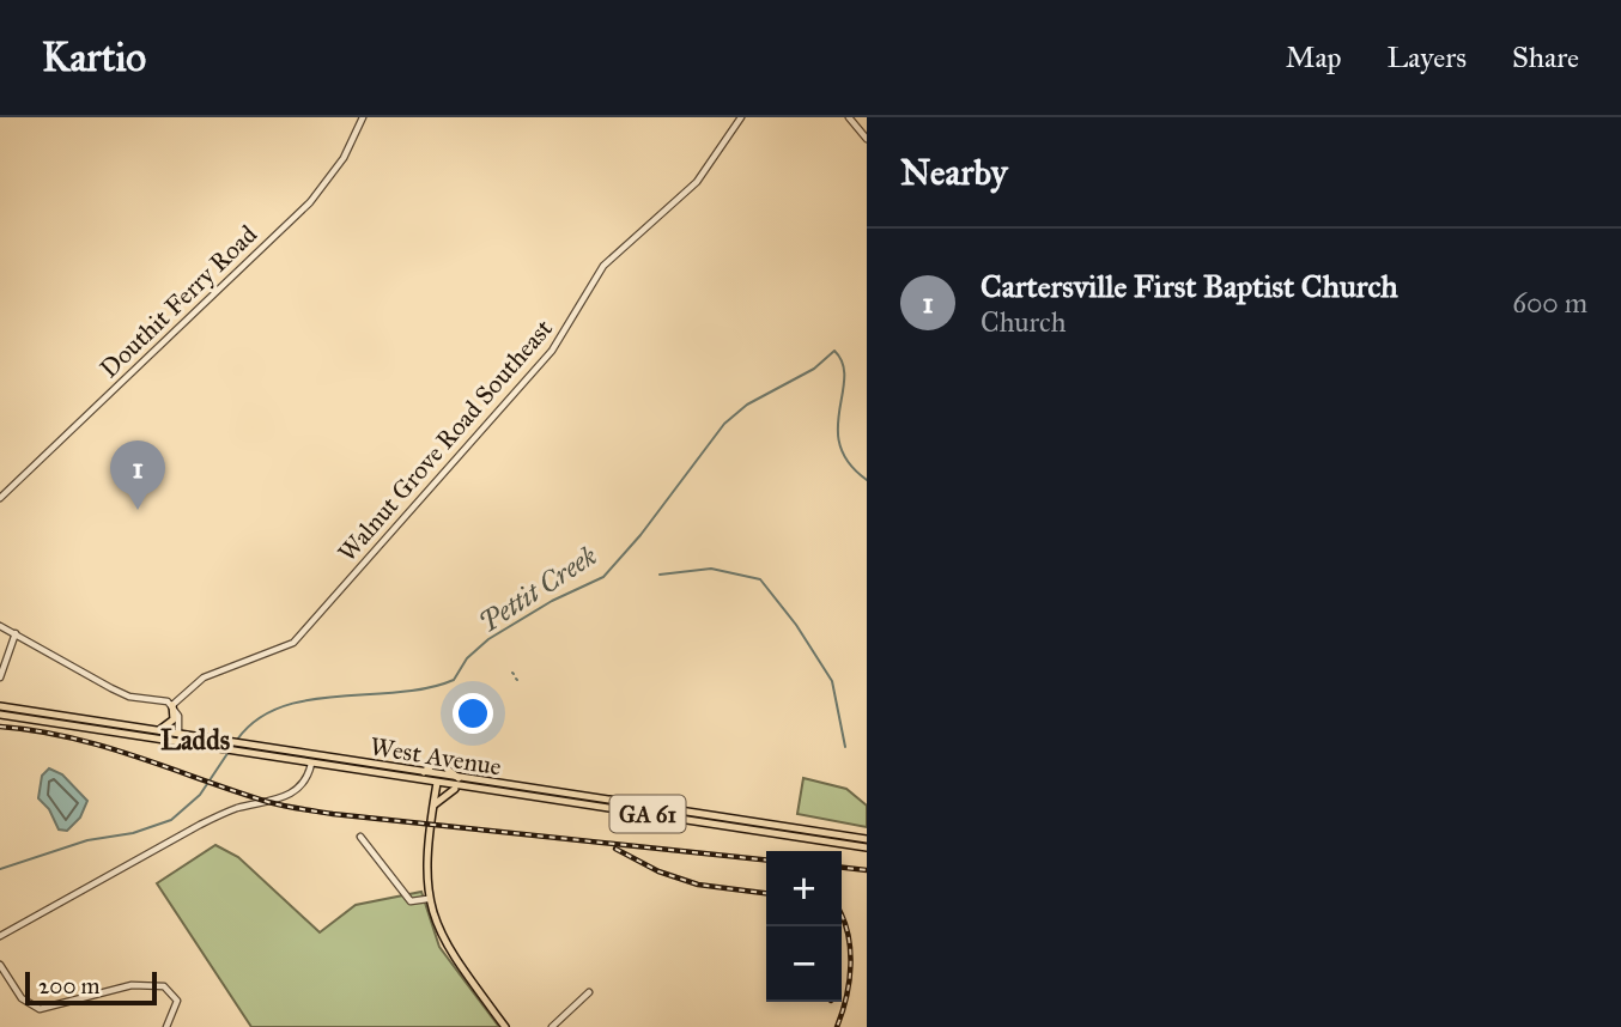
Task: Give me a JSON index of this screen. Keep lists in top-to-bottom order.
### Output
{
  "streets": {
    "main road": ["West Avenue", "GA 61"],
    "street": ["Douthit Ferry Road", "Walnut Grove Road Southeast"]
  },
  "districts": ["Ladds"],
  "water": ["Pettit Creek"],
  "scale_bar": "200 m",
  "page": {
    "header": "Kartio",
    "nav": ["Map", "Layers", "Share"],
    "heading": "Nearby",
    "list": [
      {
        "mark": "1",
        "name": "Cartersville First Baptist Church",
        "note": "Church",
        "value": "600 m"
      }
    ],
    "pins": "1",
    "map_buttons": ["+", "−"],
    "scale": "200 m"
  }
}
